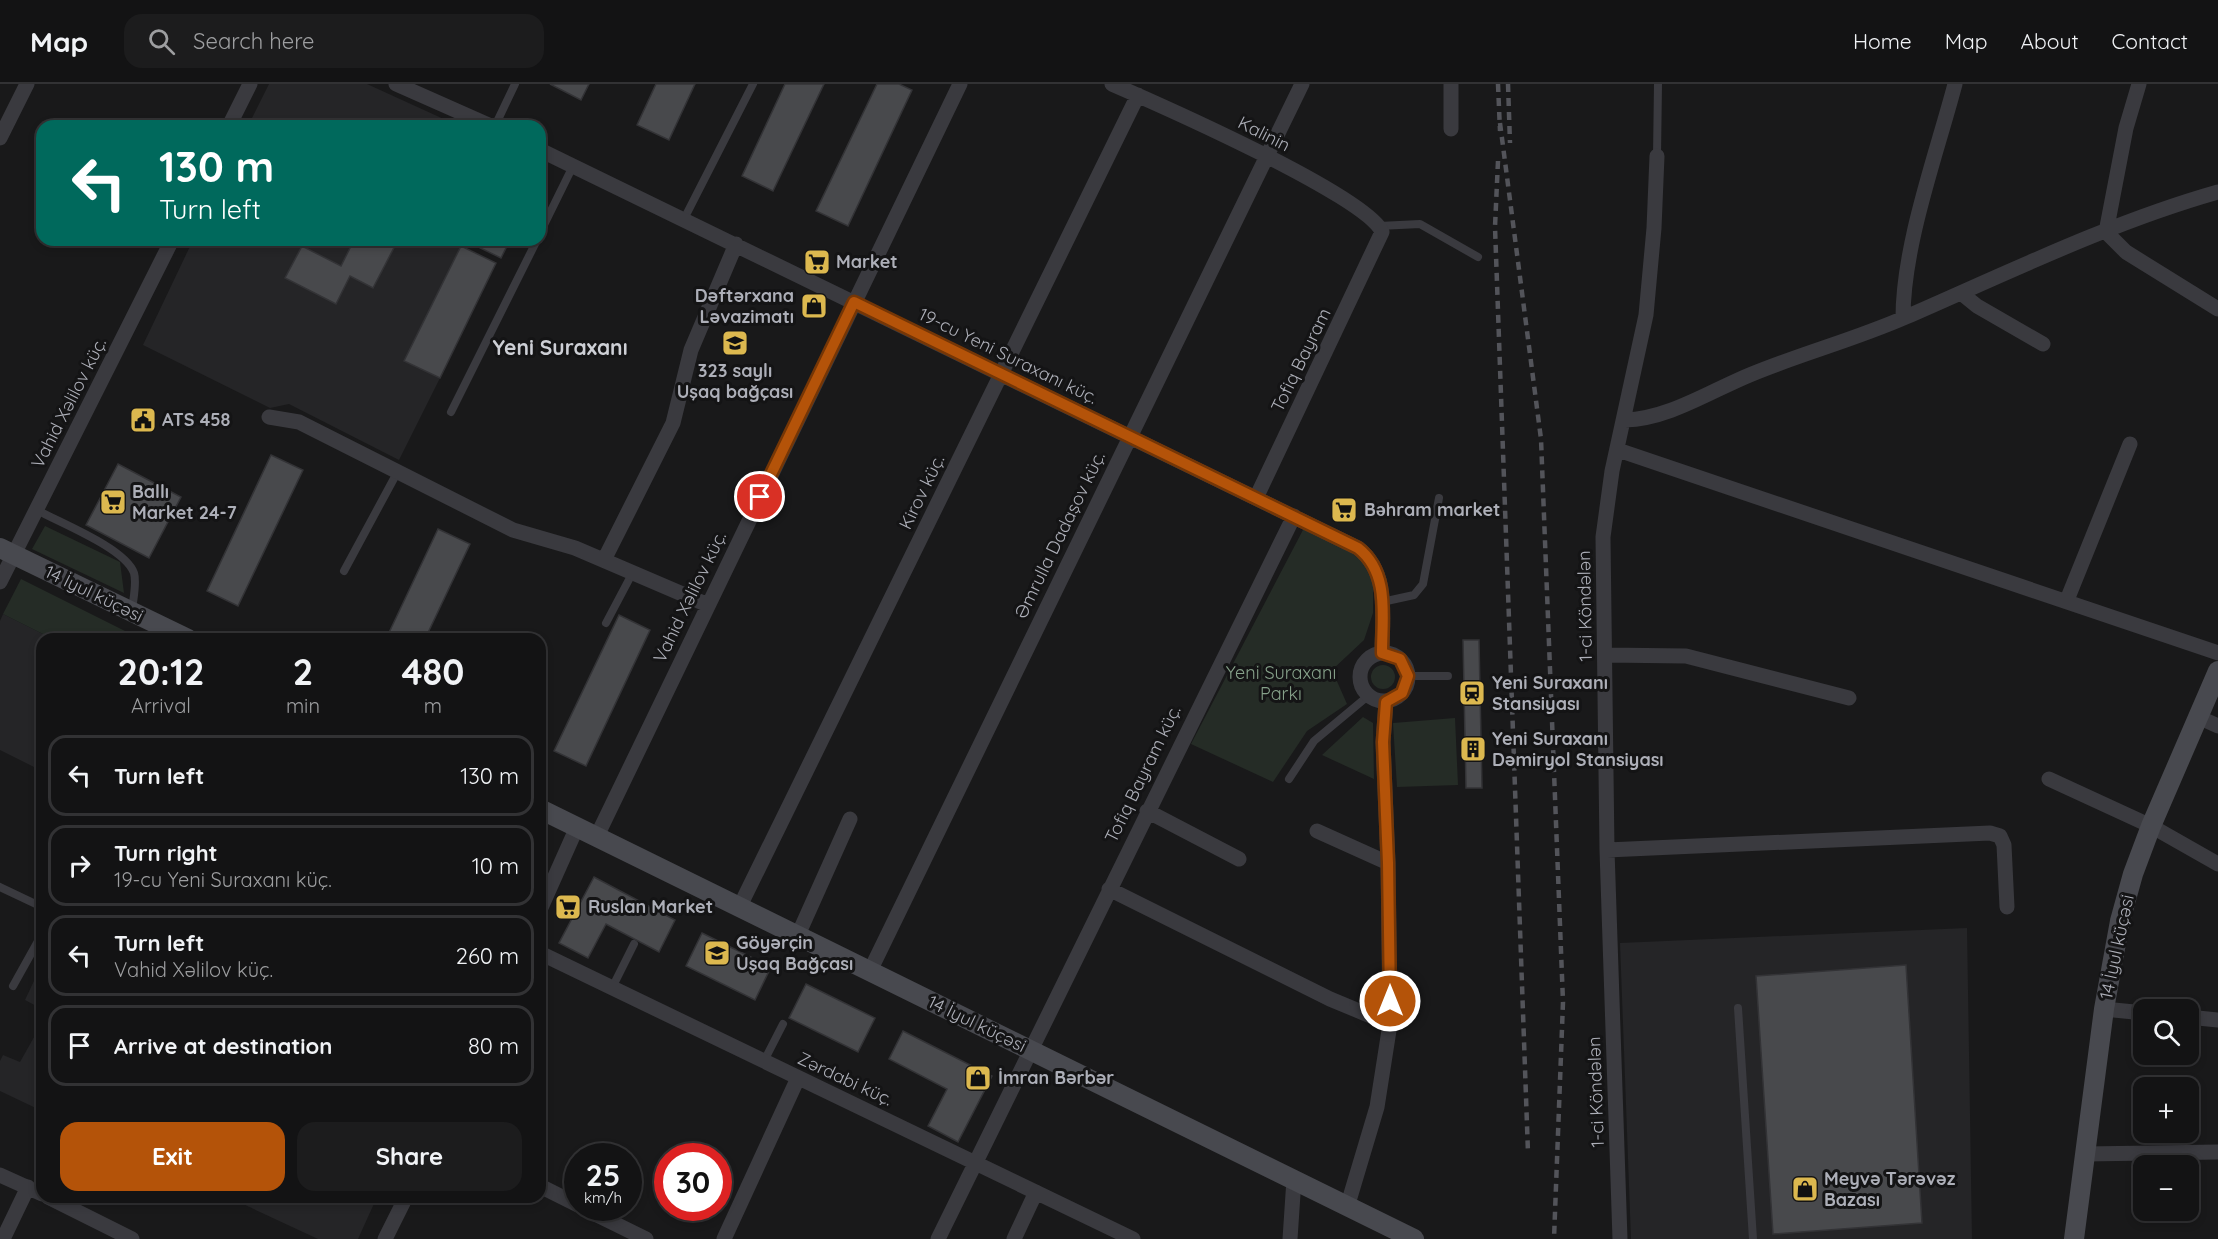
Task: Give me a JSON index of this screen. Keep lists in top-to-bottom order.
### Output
{
  "streets": {
    "street": [
      "Kalinin",
      "19-cu Yeni Suraxanı küç.",
      "Tofiq Bayram",
      "Vahid Xəlilov küç.",
      "Kirov küç.",
      "Əmrulla Dadaşov küç.",
      "14 İyul küçəsi",
      "1-ci Köndələn",
      "Tofiq Bayram küç.",
      "Zərdabi küç."
    ]
  },
  "crossings": [
    ["Kalinin", "Tofiq Bayram"],
    ["Kalinin", "Kirov küç."],
    ["Kalinin", "Əmrulla Dadaşov küç."],
    ["19-cu Yeni Suraxanı küç.", "Tofiq Bayram"],
    ["19-cu Yeni Suraxanı küç.", "Vahid Xəlilov küç."],
    ["19-cu Yeni Suraxanı küç.", "Kirov küç."],
    ["19-cu Yeni Suraxanı küç.", "Əmrulla Dadaşov küç."],
    ["19-cu Yeni Suraxanı küç.", "Tofiq Bayram küç."],
    ["Vahid Xəlilov küç.", "14 İyul küçəsi"],
    ["Kirov küç.", "14 İyul küçəsi"],
    ["Əmrulla Dadaşov küç.", "14 İyul küçəsi"],
    ["14 İyul küçəsi", "Tofiq Bayram küç."],
    ["Tofiq Bayram küç.", "Zərdabi küç."]
  ],
  "districts": ["Yeni Suraxanı"],
  "parks": ["Yeni Suraxanı Parkı"],
  "places": {
    "supermarket": [
      "Market",
      "Ballı Market 24-7",
      "Bәhram market",
      "Ruslan Market"
    ],
    "shop": ["Dəftərxana Ləvazimatı", "İmran Bərbər", "Meyvə Tərəvəz Bazası"],
    "school or university": ["323 saylı Uşaq bağçası", "Göyərçin Uşaq Bağçası"],
    "public building": ["ATS 458"],
    "station": ["Yeni Suraxanı Stansiyası"],
    "building": ["Yeni Suraxanı Dəmiryol Stansiyası"]
  },
  "page": {
    "header": "Map",
    "search": "Search here",
    "nav": [
      "Home",
      "Map",
      "About",
      "Contact"
    ],
    "turn": ["130 m", "Turn left"],
    "eta": [
      "20:12",
      "Arrival",
      "2",
      "min",
      "480",
      "m"
    ],
    "list": [
      {
        "name": "Turn left",
        "value": "130 m"
      },
      {
        "name": "Turn right",
        "note": "19-cu Yeni Suraxanı küç.",
        "value": "10 m"
      },
      {
        "name": "Turn left",
        "note": "Vahid Xəlilov küç.",
        "value": "260 m"
      },
      {
        "name": "Arrive at destination",
        "value": "80 m"
      }
    ],
    "map_buttons": ["+", "−"],
    "buttons": ["Exit", "Share"],
    "speed": "25 km/h",
    "limit": "30"
  }
}
